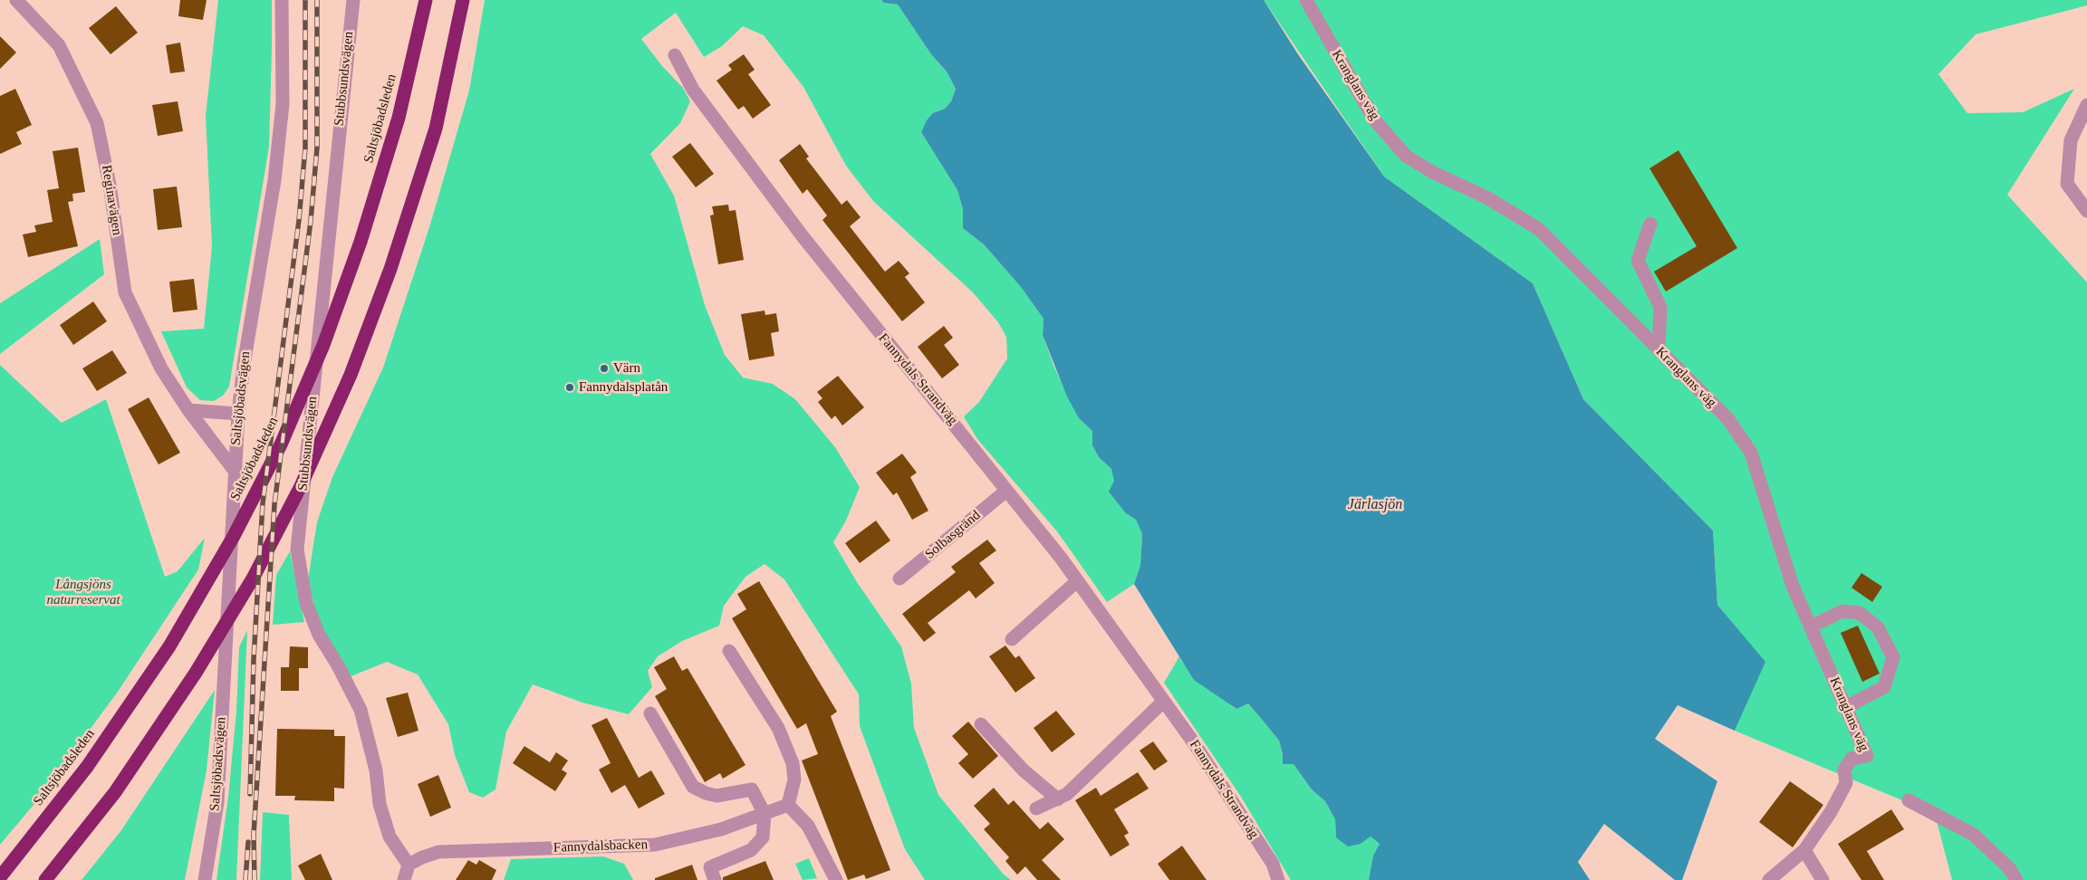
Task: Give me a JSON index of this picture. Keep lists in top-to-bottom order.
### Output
{
  "streets": {
    "highway": ["Saltsjöbadsleden"],
    "street": [
      "Stubbsundsvägen",
      "Kranglans väg",
      "Reginavägen",
      "Fannydals Strandväg",
      "Saltsjöbadsvägen",
      "Solbasgränd",
      "Fannydalsbacken"
    ]
  },
  "crossings": [
    ["Stubbsundsvägen", "Fannydalsbacken"],
    ["Reginavägen", "Saltsjöbadsvägen"],
    ["Fannydals Strandväg", "Solbasgränd"]
  ],
  "water": ["Järlasjön"],
  "parks": ["Långsjöns naturreservat"],
  "places": ["Värn", "Fannydalsplatån"]
}
